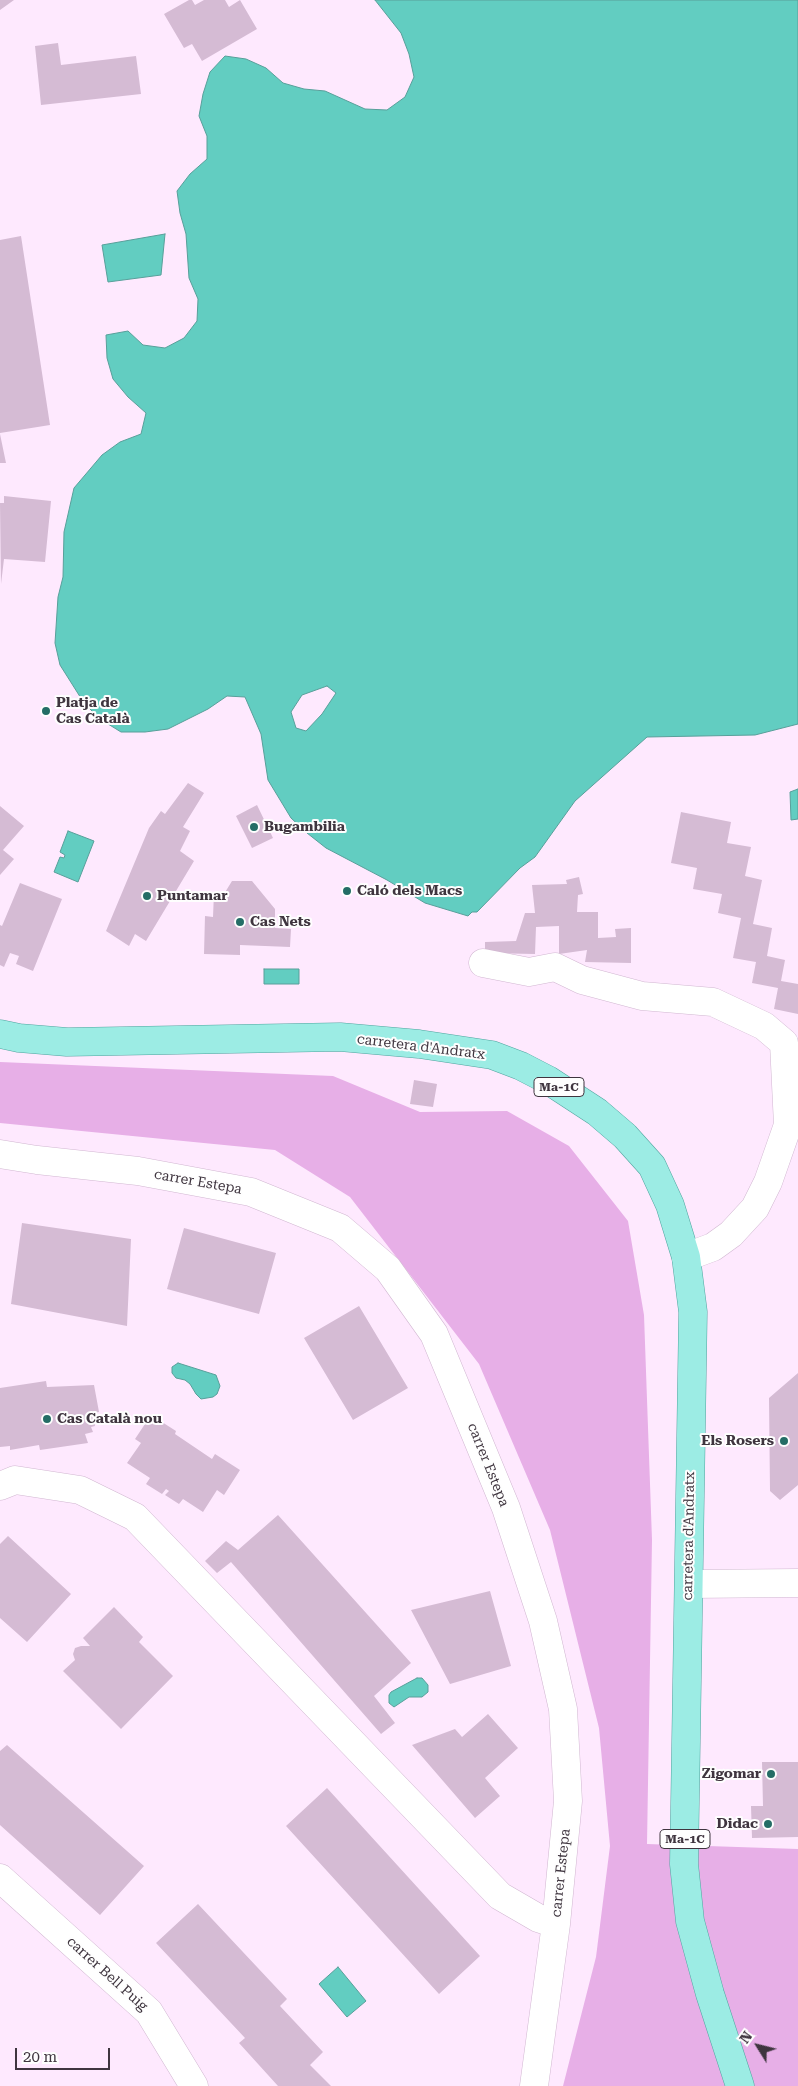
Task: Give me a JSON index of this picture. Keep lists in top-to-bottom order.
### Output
{
  "streets": {
    "main road": ["carretera d'Andratx", "Ma-1C"],
    "street": ["carrer Estepa", "carrer Bell Puig"]
  },
  "places": [
    "Platja de Cas Català",
    "Bugambilia",
    "Caló dels Macs",
    "Puntamar",
    "Cas Nets",
    "Cas Català nou",
    "Els Rosers",
    "Zigomar",
    "Didac"
  ],
  "scale_bar": "20 m",
  "north": "top left"
}
